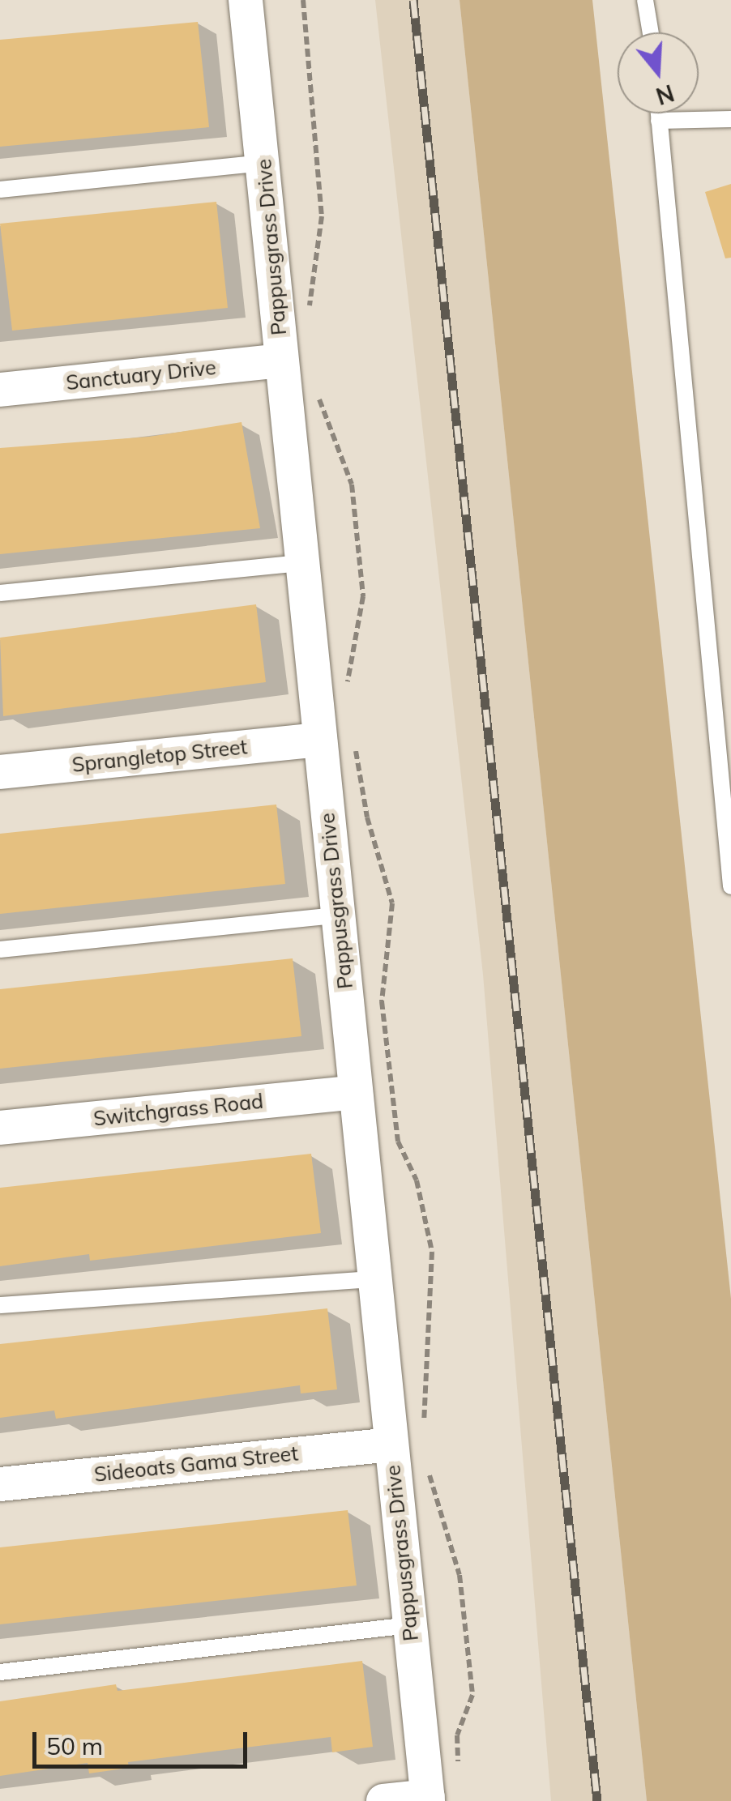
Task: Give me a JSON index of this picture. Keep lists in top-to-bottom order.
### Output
{
  "streets": {
    "street": [
      "Pappusgrass Drive",
      "Sanctuary Drive",
      "Sprangletop Street",
      "Switchgrass Road",
      "Sideoats Gama Street"
    ]
  },
  "crossings": [
    ["Pappusgrass Drive", "Sanctuary Drive"],
    ["Pappusgrass Drive", "Sprangletop Street"],
    ["Pappusgrass Drive", "Switchgrass Road"],
    ["Pappusgrass Drive", "Sideoats Gama Street"]
  ],
  "scale_bar": "50 m",
  "north": "bottom"
}
